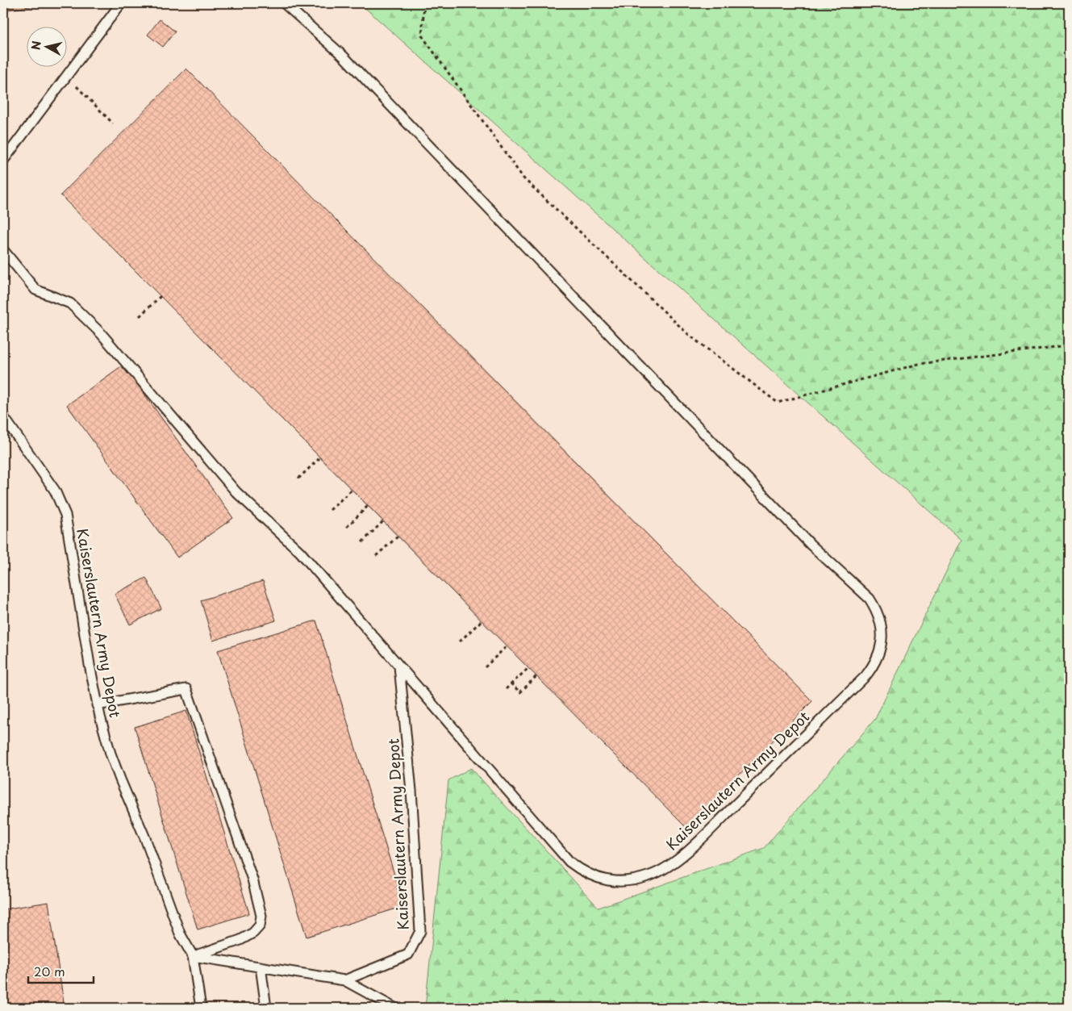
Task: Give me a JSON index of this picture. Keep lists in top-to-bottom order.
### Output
{
  "streets": {
    "lane": ["Kaiserslautern Army Depot"]
  },
  "scale_bar": "20 m",
  "north": "left"
}
